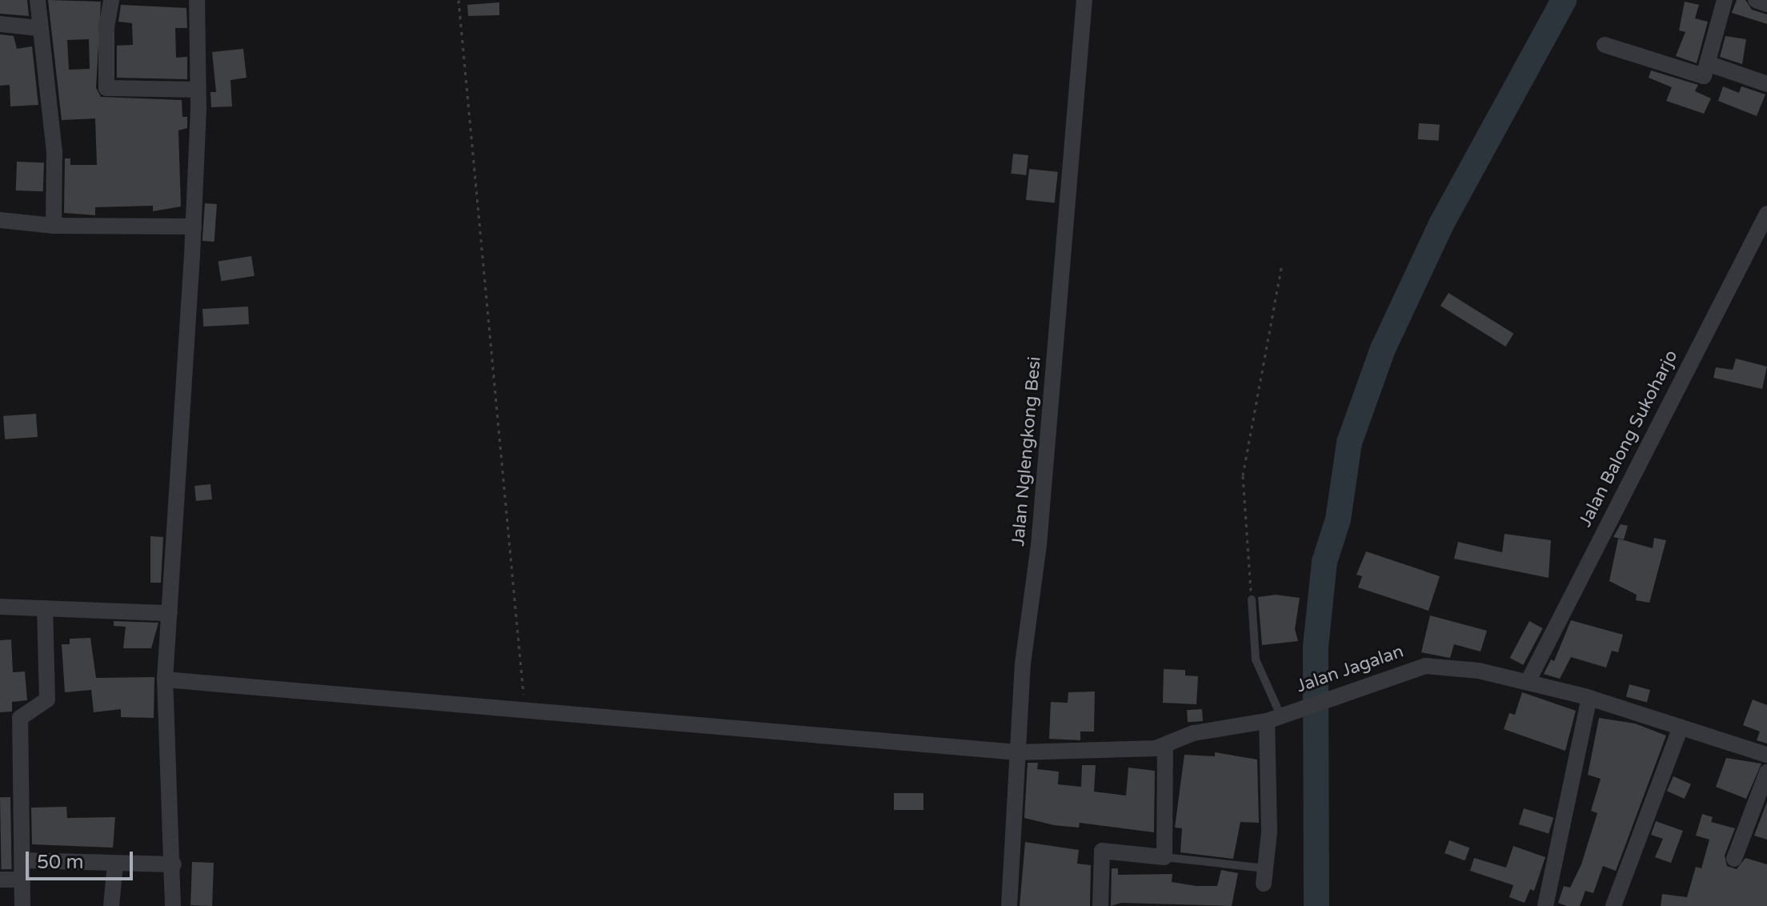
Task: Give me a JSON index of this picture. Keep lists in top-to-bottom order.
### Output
{
  "streets": {
    "street": ["Jalan Balong Sukoharjo", "Jalan Nglengkong Besi", "Jalan Jagalan"]
  },
  "crossings": [
    ["Jalan Balong Sukoharjo", "Jalan Jagalan"],
    ["Jalan Nglengkong Besi", "Jalan Jagalan"]
  ],
  "scale_bar": "50 m"
}
